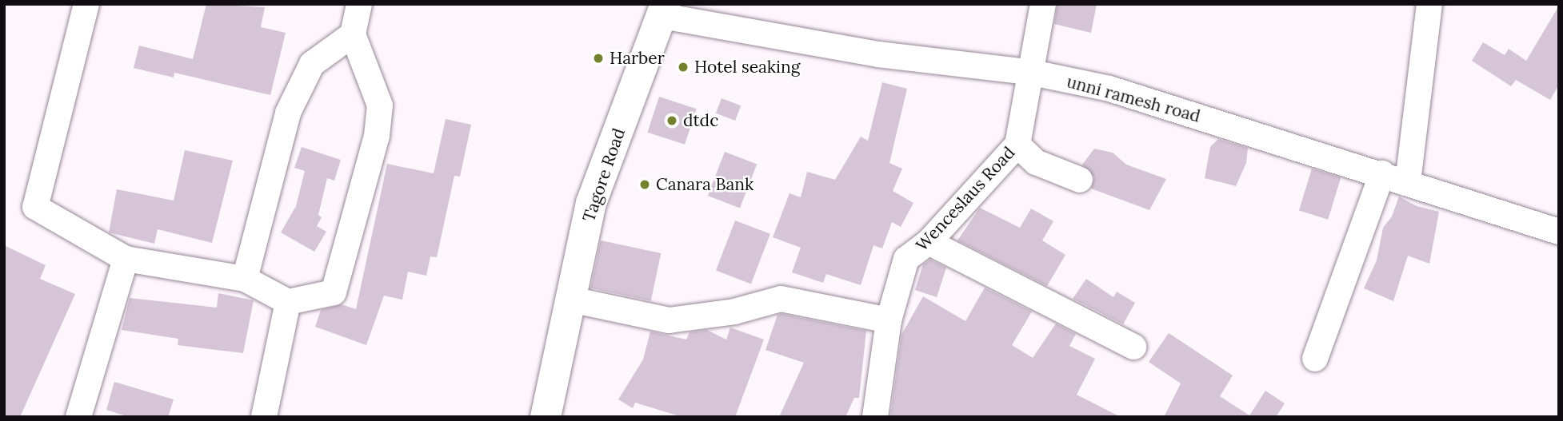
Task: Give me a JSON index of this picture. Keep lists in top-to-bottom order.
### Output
{
  "streets": {
    "main road": ["Tagore Road"],
    "street": ["unni ramesh road", "Wenceslaus Road"]
  },
  "crossings": [
    ["unni ramesh road", "Tagore Road"],
    ["unni ramesh road", "Wenceslaus Road"]
  ],
  "places": [
    "Harber",
    "Hotel seaking",
    "dtdc",
    "Canara Bank"
  ]
}
